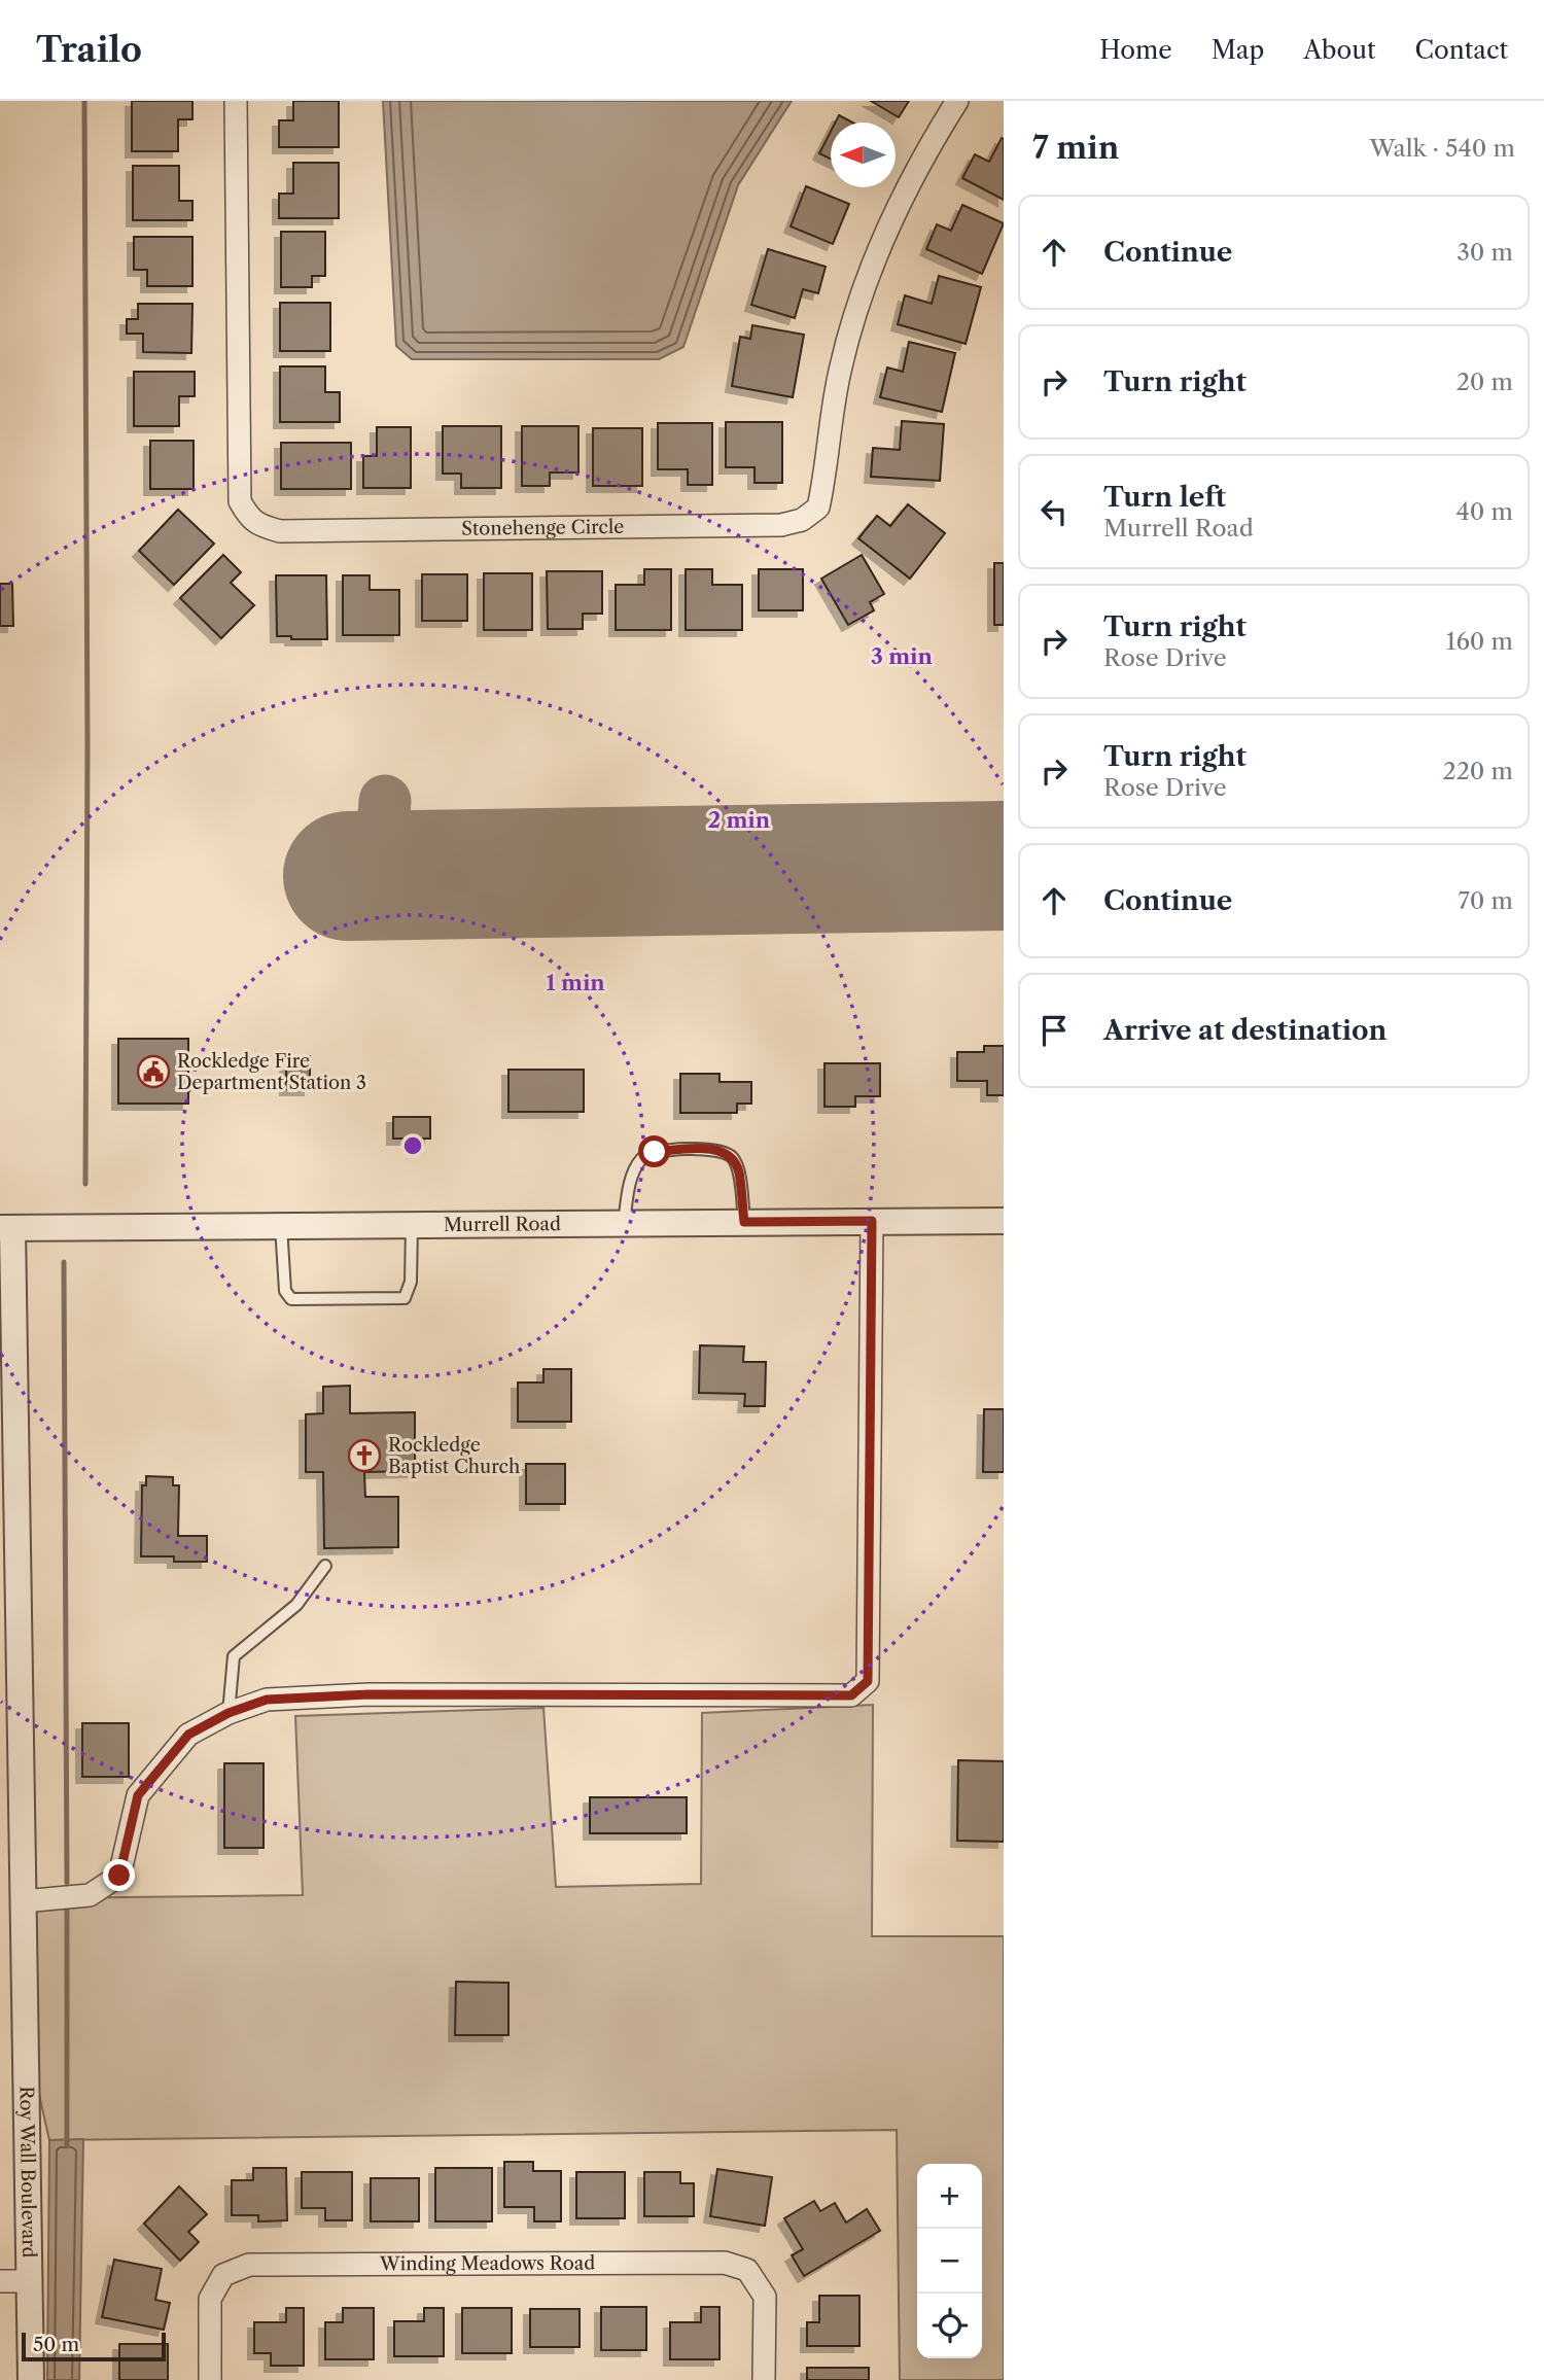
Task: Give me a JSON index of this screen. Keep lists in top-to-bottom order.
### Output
{
  "streets": {
    "street": [
      "Stonehenge Circle",
      "Murrell Road",
      "Roy Wall Boulevard",
      "Winding Meadows Road"
    ]
  },
  "crossings": [
    ["Murrell Road", "Roy Wall Boulevard"]
  ],
  "places": {
    "public building": ["Rockledge Fire Department Station 3"],
    "church": ["Rockledge Baptist Church"]
  },
  "scale_bar": "50 m",
  "north": "left",
  "page": {
    "header": "Trailo",
    "nav": [
      "Home",
      "Map",
      "About",
      "Contact"
    ],
    "heading": ["7 min", "Walk · 540 m"],
    "list": [
      ["Continue", "30 m"],
      ["Turn right", "20 m"],
      ["Turn left", "Murrell Road", "40 m"],
      ["Turn right", "Rose Drive", "160 m"],
      ["Turn right", "Rose Drive", "220 m"],
      ["Continue", "70 m"],
      "Arrive at destination"
    ],
    "map_buttons": ["+", "−"],
    "scale": "50 m"
  },
  "rings": ["3 min", "2 min", "1 min"]
}
